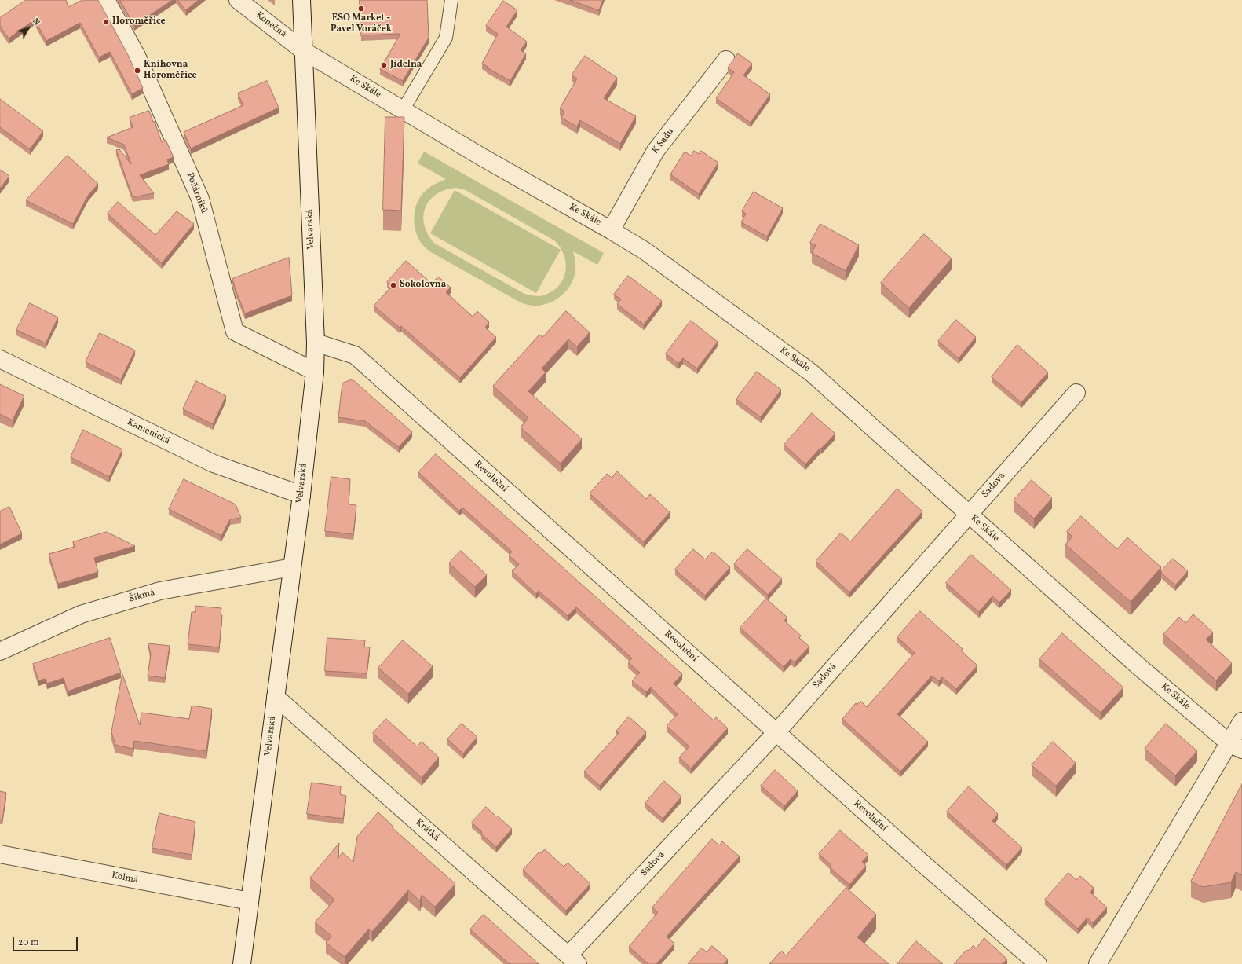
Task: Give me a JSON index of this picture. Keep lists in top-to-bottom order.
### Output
{
  "streets": {
    "street": [
      "Konečná",
      "Ke Skále",
      "K Sadu",
      "Požárníků",
      "Velvarská",
      "Kamenická",
      "Revoluční",
      "Sadová",
      "Šikmá",
      "Krátká",
      "Kolmá"
    ]
  },
  "crossings": [
    ["Konečná", "Ke Skále"],
    ["Konečná", "Velvarská"],
    ["Ke Skále", "K Sadu"],
    ["Ke Skále", "Velvarská"],
    ["Ke Skále", "Sadová"],
    ["Požárníků", "Velvarská"],
    ["Velvarská", "Kamenická"],
    ["Velvarská", "Revoluční"],
    ["Velvarská", "Šikmá"],
    ["Velvarská", "Krátká"],
    ["Velvarská", "Kolmá"],
    ["Revoluční", "Sadová"],
    ["Sadová", "Krátká"]
  ],
  "places": [
    "ESO Market - Pavel Voráček",
    "Horoměřice",
    "Jídelna",
    "Knihovna Horoměřice",
    "Sokolovna"
  ],
  "scale_bar": "20 m",
  "north": "top right"
}
